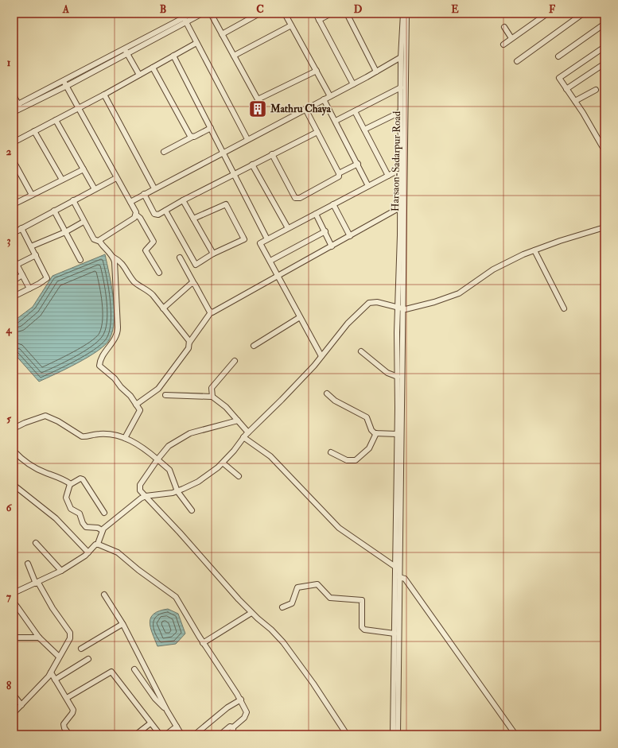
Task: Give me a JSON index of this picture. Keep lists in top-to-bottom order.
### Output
{
  "streets": {
    "street": ["Harsaon-Sadarpur Road"]
  },
  "places": {
    "building": ["Mathru Chaya"]
  },
  "grid": {
    "columns": [
      "A",
      "B",
      "C",
      "D",
      "E",
      "F"
    ],
    "rows": [
      "1",
      "2",
      "3",
      "4",
      "5",
      "6",
      "7",
      "8"
    ]
  }
}
